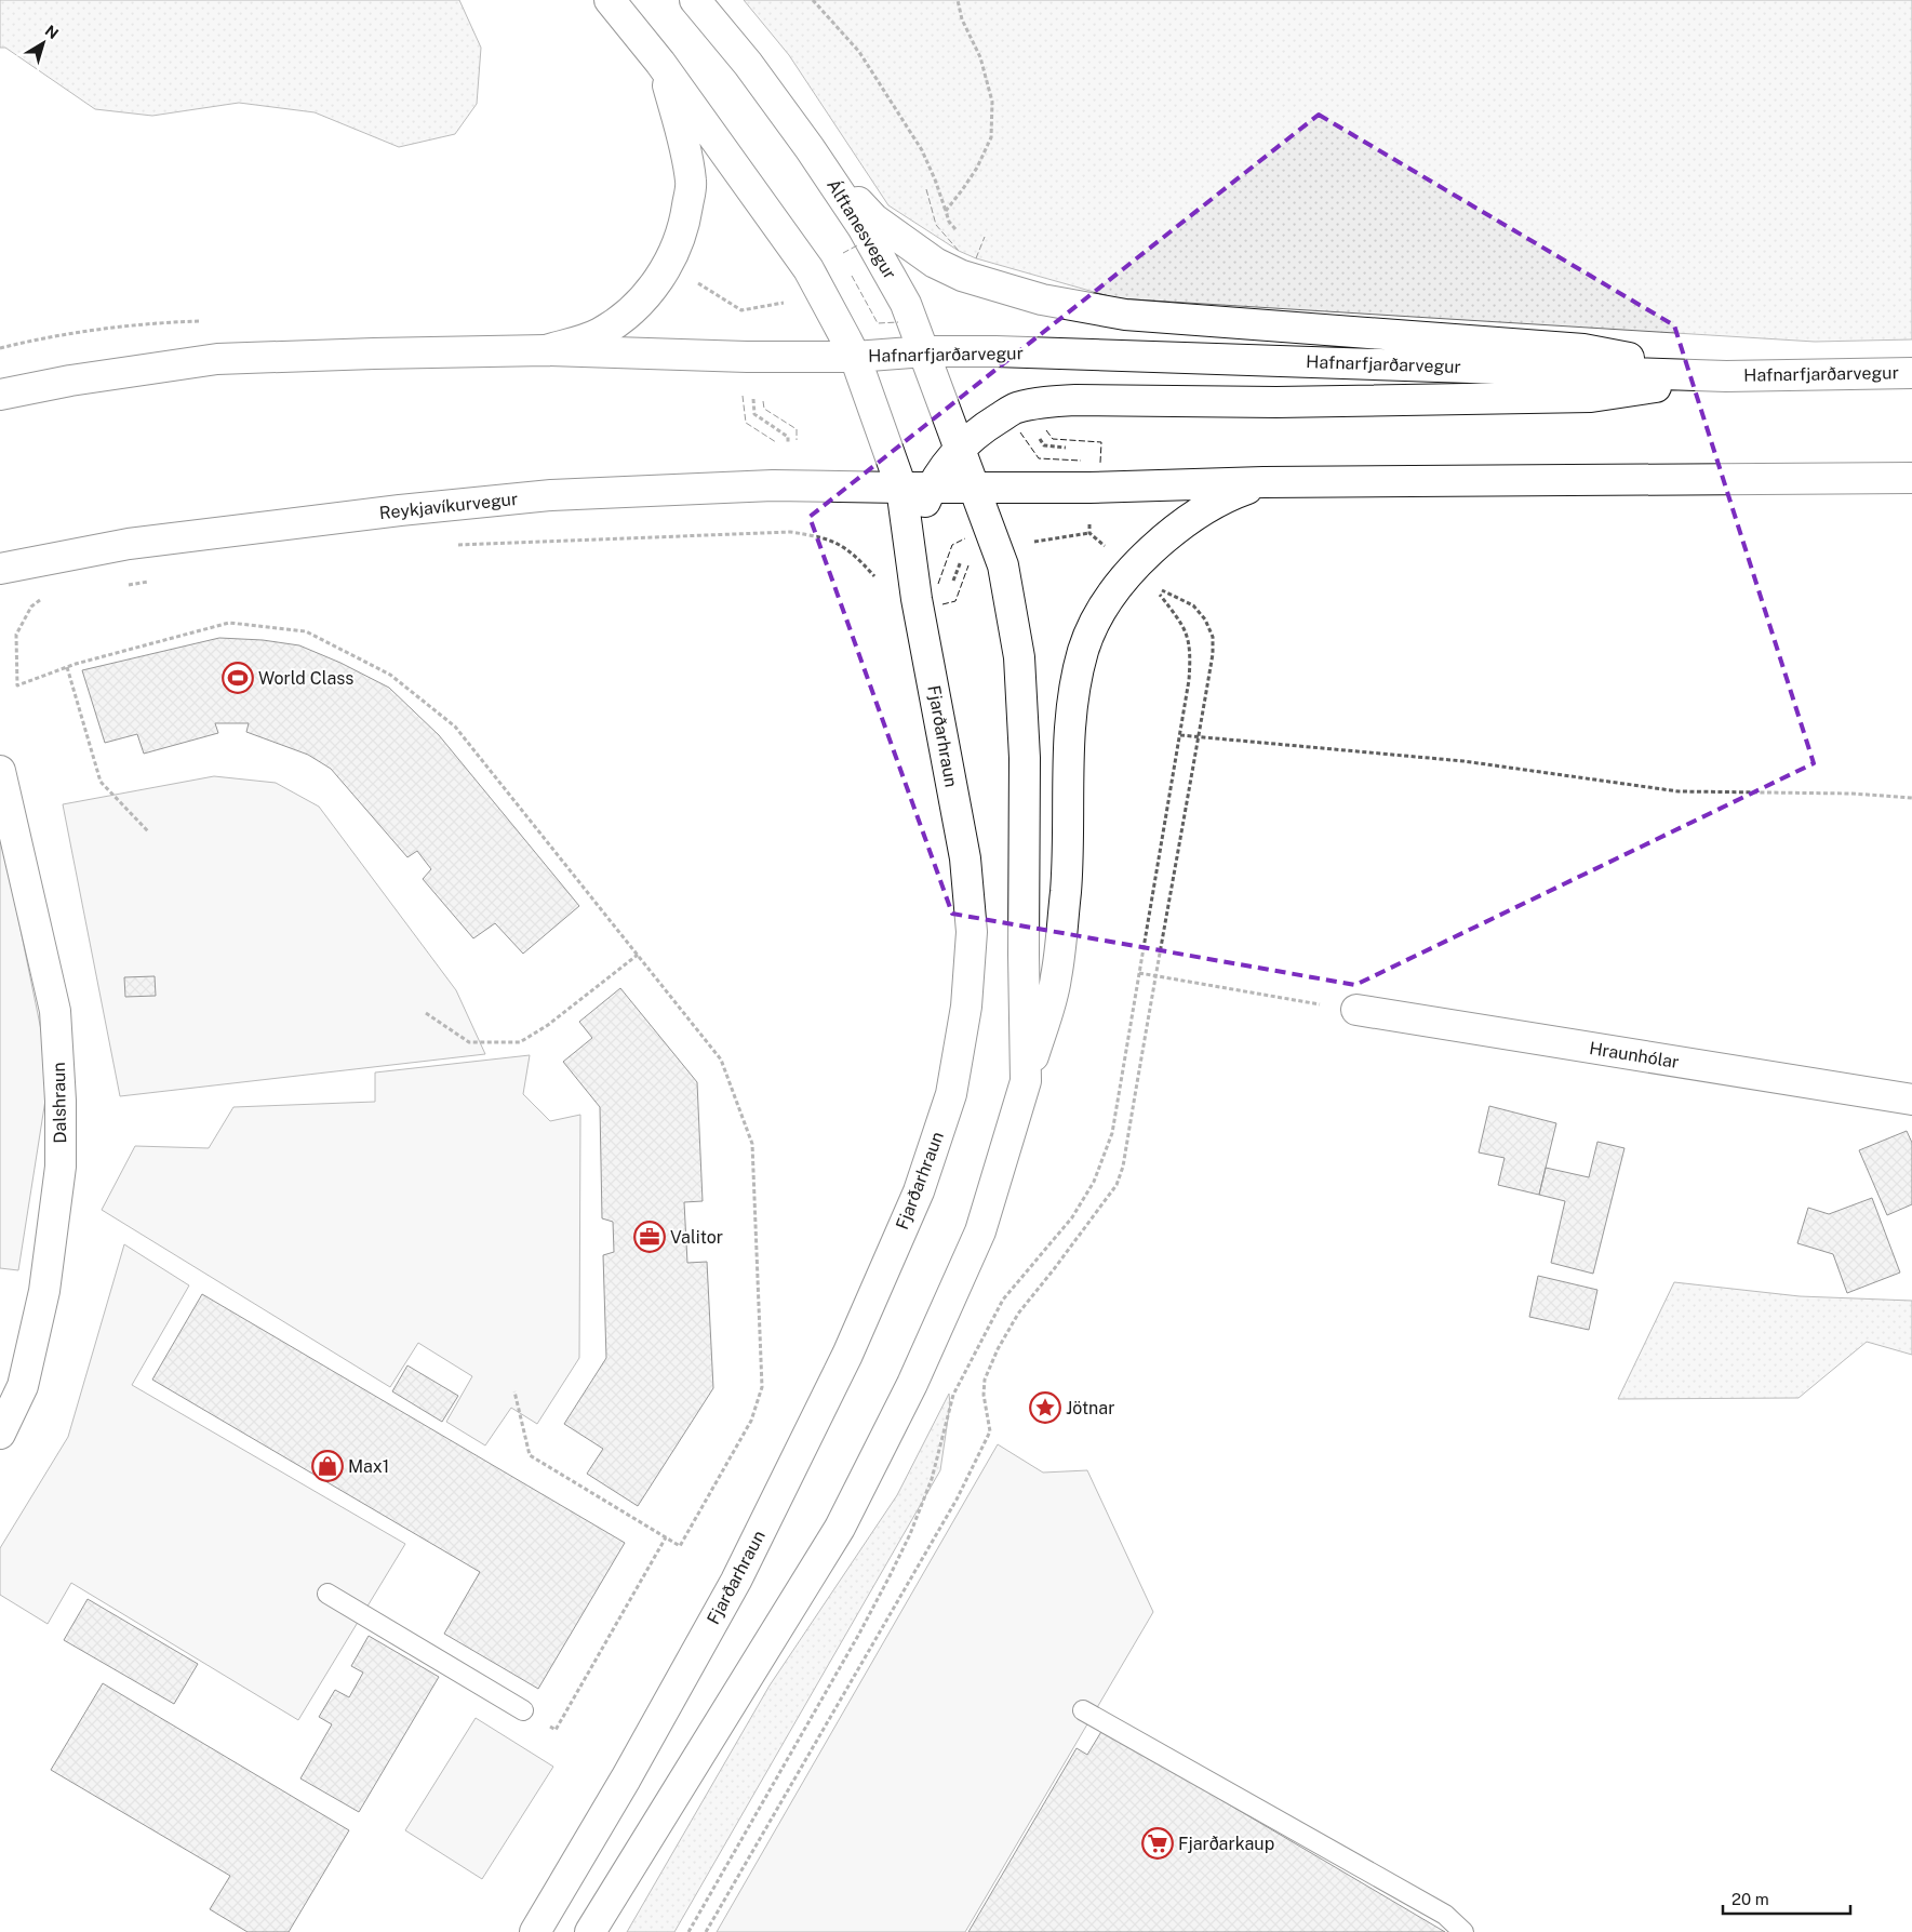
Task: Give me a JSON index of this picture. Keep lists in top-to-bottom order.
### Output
{
  "streets": {
    "main road": [
      "Álftanesvegur",
      "Hafnarfjarðarvegur",
      "Reykjavíkurvegur",
      "Fjarðarhraun",
      "Hraunhólar",
      "Dalshraun"
    ]
  },
  "crossings": [
    ["Álftanesvegur", "Hafnarfjarðarvegur"],
    ["Hafnarfjarðarvegur", "Fjarðarhraun"],
    ["Reykjavíkurvegur", "Fjarðarhraun"]
  ],
  "places": {
    "sports": ["World Class"],
    "office": ["Valitor"],
    "place": ["Jötnar"],
    "shop": ["Max1"],
    "supermarket": ["Fjarðarkaup"]
  },
  "scale_bar": "20 m",
  "north": "top right"
}
